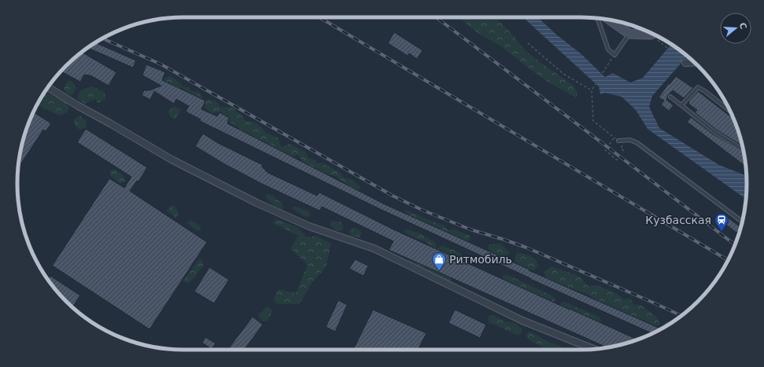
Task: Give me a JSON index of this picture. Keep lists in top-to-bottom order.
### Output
{
  "places": {
    "station": ["Кузбасская"],
    "shop": ["Ритмобиль"]
  },
  "north": "right"
}
